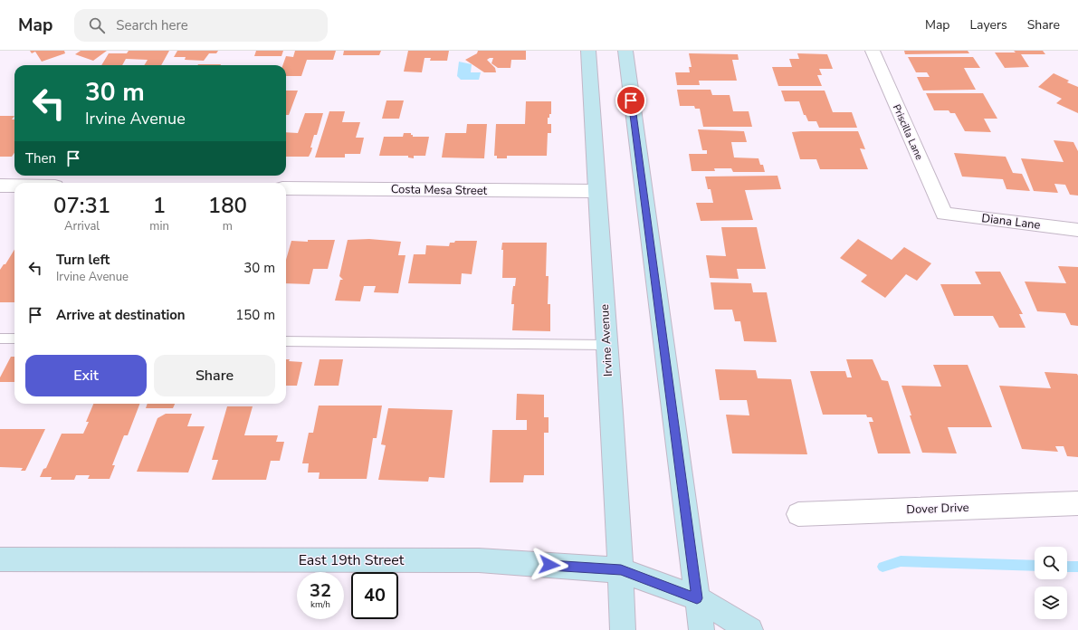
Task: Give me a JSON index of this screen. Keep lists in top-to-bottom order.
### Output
{
  "streets": {
    "main road": ["Irvine Avenue", "East 19th Street"],
    "street": [
      "Priscilla Lane",
      "Costa Mesa Street",
      "Diana Lane",
      "Dover Drive"
    ]
  },
  "crossings": [
    ["Priscilla Lane", "Diana Lane"],
    ["Costa Mesa Street", "Irvine Avenue"],
    ["Irvine Avenue", "East 19th Street"]
  ],
  "page": {
    "header": "Map",
    "search": "Search here",
    "nav": ["Map", "Layers", "Share"],
    "turn": ["30 m", "Irvine Avenue"],
    "then": "Then",
    "eta": [
      "07:31",
      "Arrival",
      "1",
      "min",
      "180",
      "m"
    ],
    "list": [
      {
        "name": "Turn left",
        "note": "Irvine Avenue",
        "value": "30 m"
      },
      {
        "name": "Arrive at destination",
        "value": "150 m"
      }
    ],
    "buttons": ["Exit", "Share"],
    "speed": "32 km/h",
    "limit": "40"
  }
}
